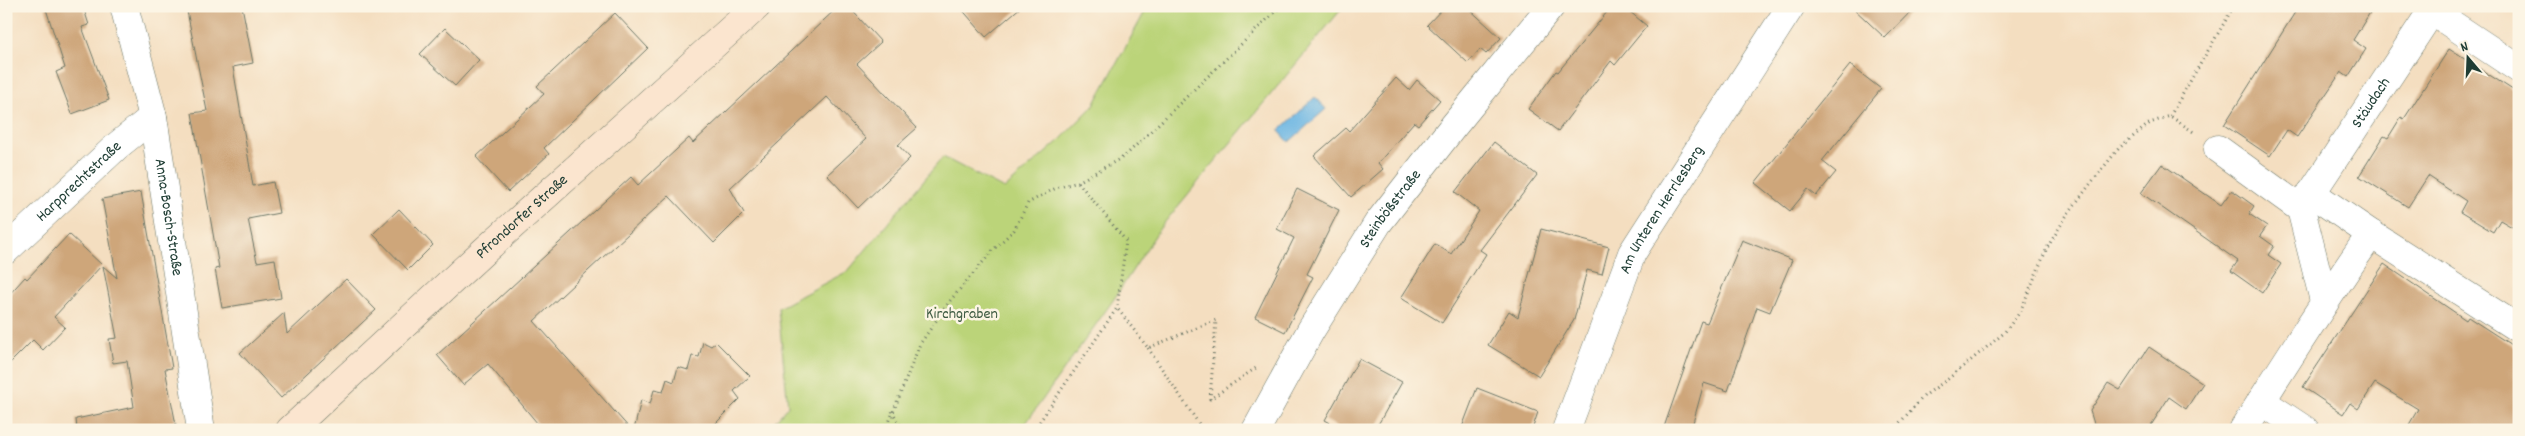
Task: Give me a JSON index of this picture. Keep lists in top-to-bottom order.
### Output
{
  "streets": {
    "street": [
      "Stäudach",
      "Harpprechtstraße",
      "Steinbößstraße",
      "Am Unteren Herrlesberg",
      "Anna-Bosch-Straße",
      "Pfrondorfer Straße"
    ]
  },
  "crossings": [
    ["Harpprechtstraße", "Anna-Bosch-Straße"]
  ],
  "parks": ["Kirchgraben"],
  "north": "top"
}
